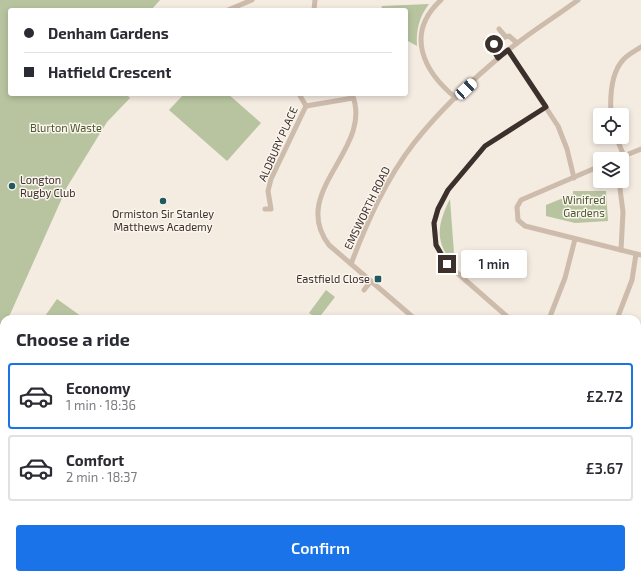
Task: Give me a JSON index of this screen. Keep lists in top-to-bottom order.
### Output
{
  "streets": {
    "street": ["ALDBURY PLACE", "EMSWORTH ROAD"]
  },
  "parks": ["Blurton Waste", "Winifred Gardens"],
  "places": {
    "other": ["Longton Rugby Club", "Ormiston Sir Stanley Matthews Academy"],
    "transit": ["Eastfield Close"]
  },
  "page": {
    "banner": ["Denham Gardens", "Hatfield Crescent"],
    "bubble": "1 min",
    "heading": "Choose a ride",
    "list": [
      {
        "name": "Economy",
        "note": "1 min · 18:36",
        "value": "£2.72"
      },
      {
        "name": "Comfort",
        "note": "2 min · 18:37",
        "value": "£3.67"
      }
    ],
    "buttons": "Confirm"
  }
}
